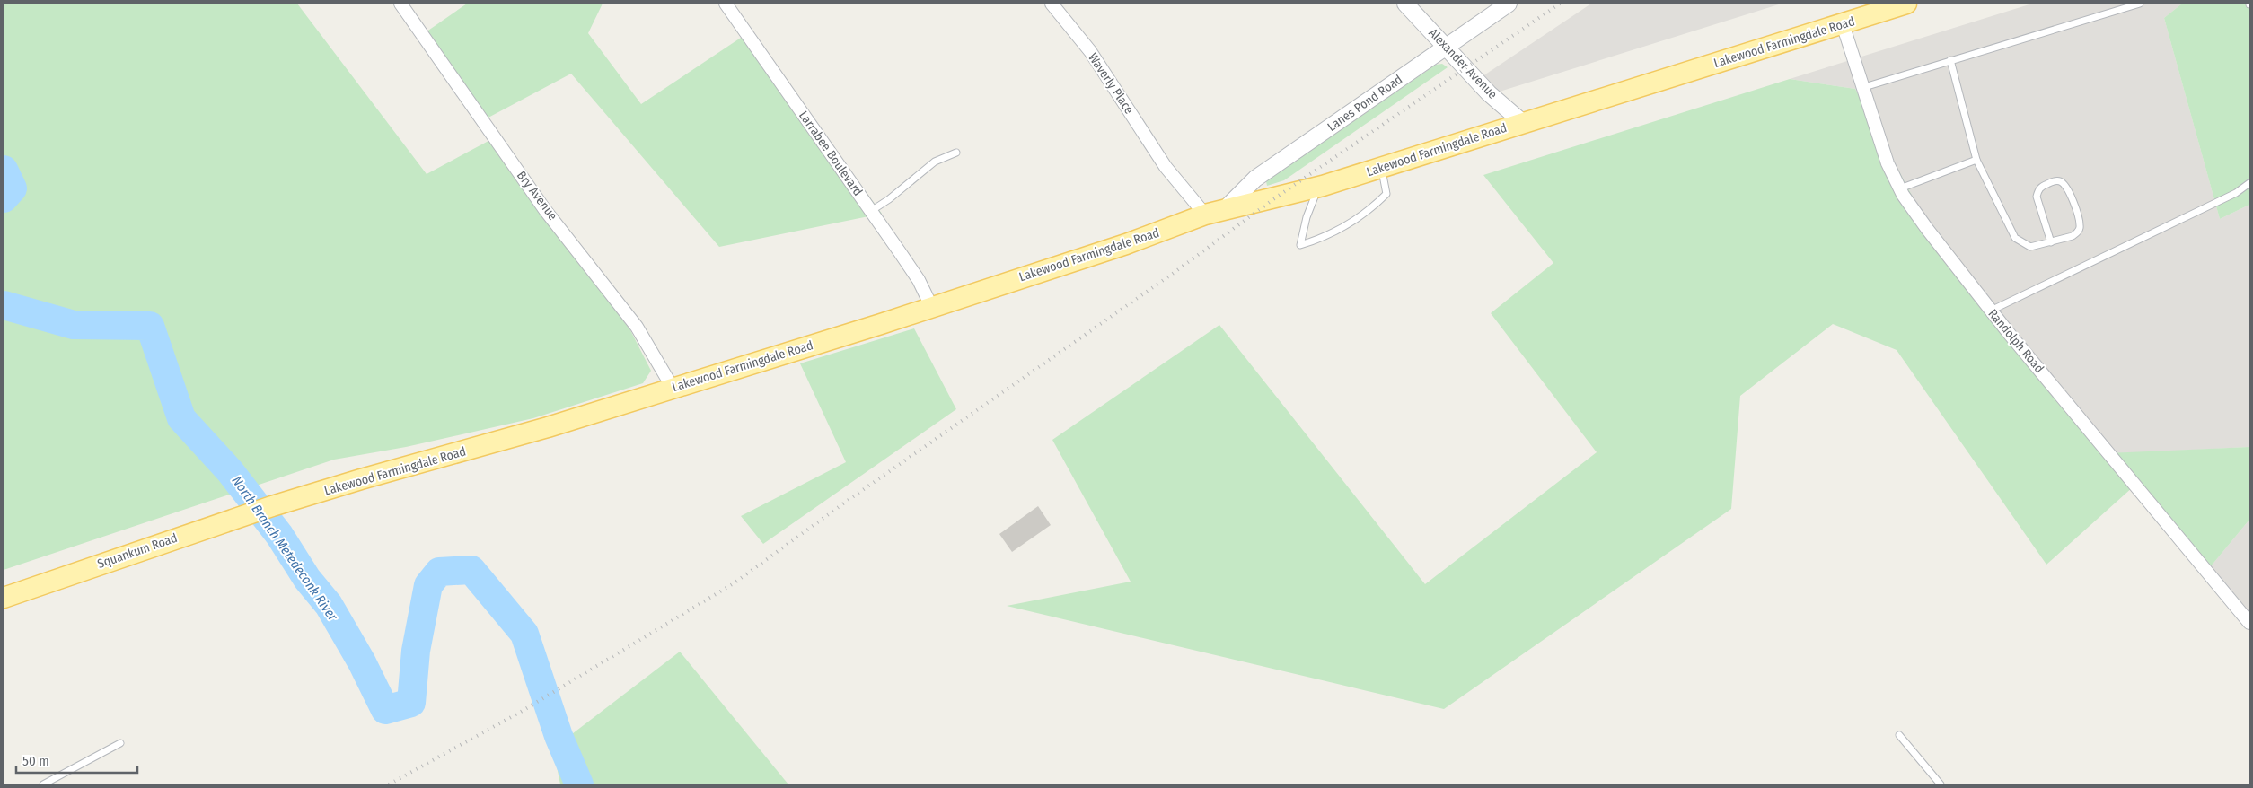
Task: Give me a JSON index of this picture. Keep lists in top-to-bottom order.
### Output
{
  "streets": {
    "main road": ["Lakewood Farmingdale Road", "Squankum Road"],
    "street": [
      "Alexander Avenue",
      "Waverly Place",
      "Lanes Pond Road",
      "Larrabee Boulevard",
      "Bry Avenue",
      "Randolph Road"
    ]
  },
  "crossings": [
    ["Lakewood Farmingdale Road", "Alexander Avenue"],
    ["Lakewood Farmingdale Road", "Waverly Place"],
    ["Lakewood Farmingdale Road", "Lanes Pond Road"],
    ["Lakewood Farmingdale Road", "Larrabee Boulevard"],
    ["Lakewood Farmingdale Road", "Bry Avenue"],
    ["Lakewood Farmingdale Road", "Randolph Road"],
    ["Lakewood Farmingdale Road", "Squankum Road"],
    ["Alexander Avenue", "Lanes Pond Road"]
  ],
  "water": ["North Branch Metedeconk River"],
  "scale_bar": "50 m"
}
